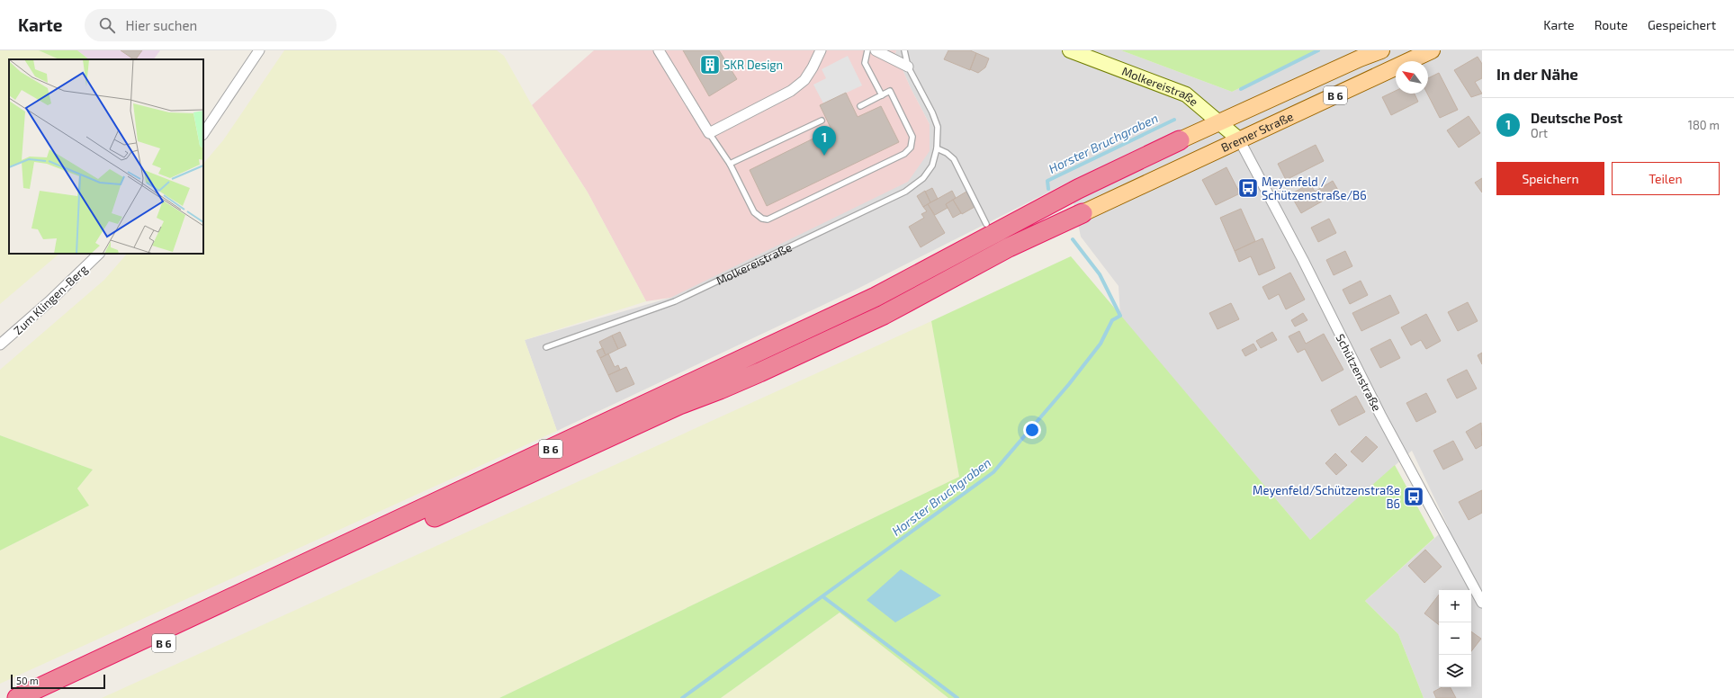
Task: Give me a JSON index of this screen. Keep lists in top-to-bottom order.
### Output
{
  "streets": {
    "highway": ["B 6", "Bremer Straße"],
    "street": ["Molkereistraße", "Zum Klingen-Berg", "Schützenstraße"]
  },
  "crossings": [
    ["Molkereistraße", "Bremer Straße"],
    ["Molkereistraße", "Schützenstraße"],
    ["B 6", "Bremer Straße"],
    ["Bremer Straße", "Schützenstraße"]
  ],
  "water": ["Horster Bruchgraben"],
  "places": {
    "building": ["SKR Design"],
    "bus stop": ["Meyenfeld / Schützenstraße/B6", "Meyenfeld/Schützenstraße B6"]
  },
  "scale_bar": "50 m",
  "north": "top left",
  "page": {
    "header": "Karte",
    "search": "Hier suchen",
    "nav": ["Karte", "Route", "Gespeichert"],
    "heading": "In der Nähe",
    "list": [
      {
        "mark": "1",
        "name": "Deutsche Post",
        "note": "Ort",
        "value": "180 m"
      }
    ],
    "pins": "1",
    "buttons": ["Speichern", "Teilen"],
    "map_buttons": ["+", "−"],
    "scale": "50 m"
  }
}
